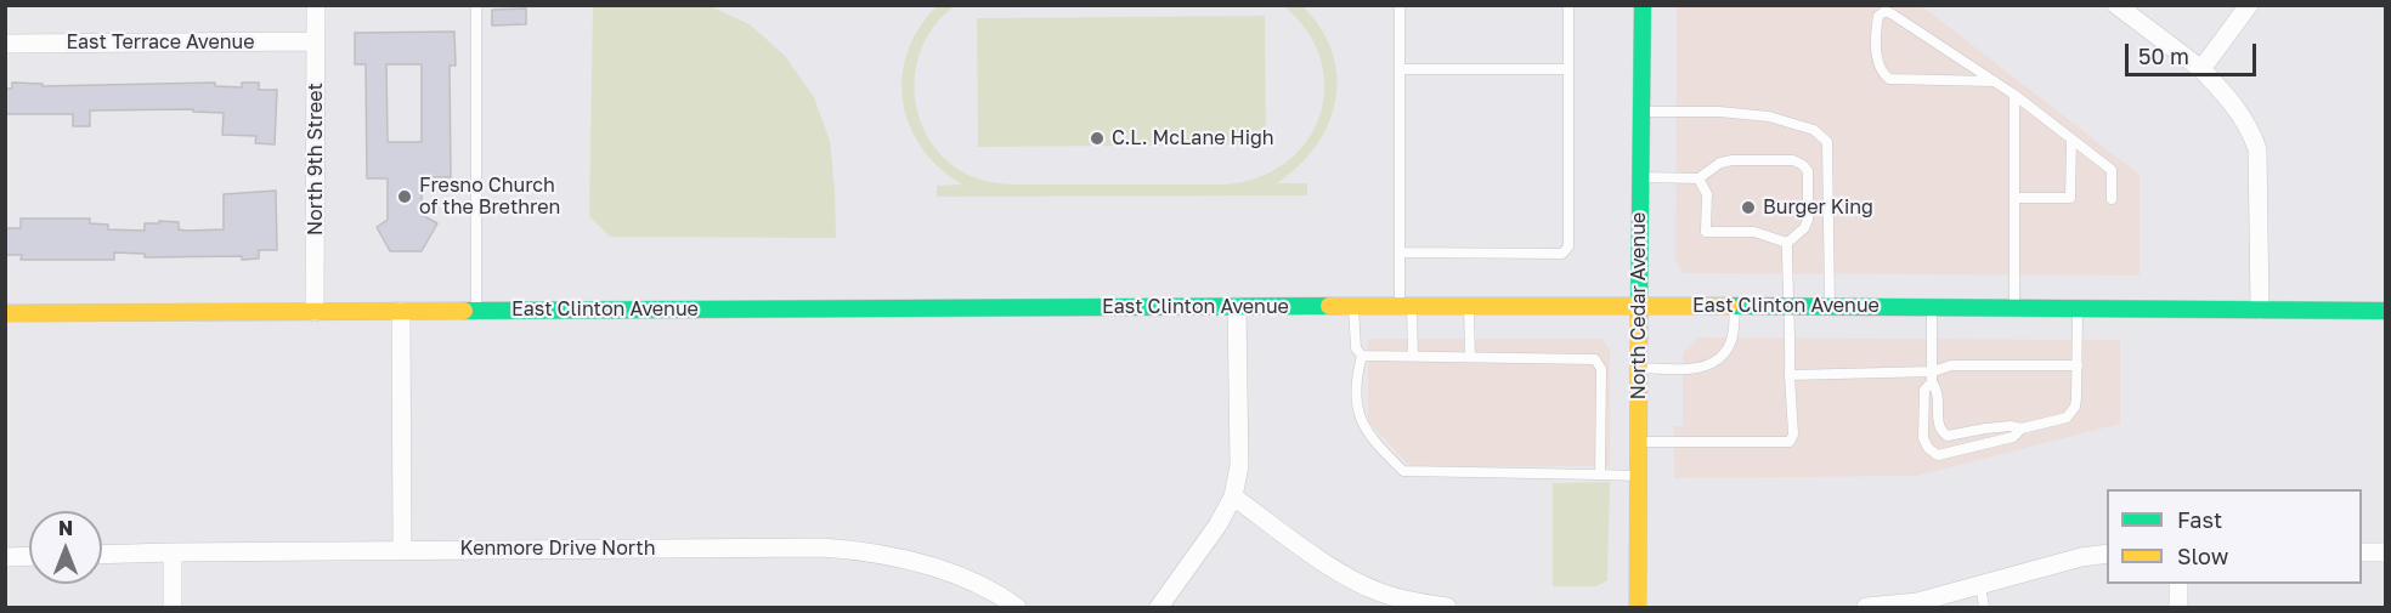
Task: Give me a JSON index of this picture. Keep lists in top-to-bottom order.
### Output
{
  "streets": {
    "main road": ["North Cedar Avenue", "East Clinton Avenue"],
    "street": ["East Terrace Avenue", "North 9th Street", "Kenmore Drive North"]
  },
  "crossings": [
    ["East Terrace Avenue", "North 9th Street"],
    ["North 9th Street", "East Clinton Avenue"],
    ["North Cedar Avenue", "East Clinton Avenue"]
  ],
  "places": ["C.L. McLane High", "Fresno Church of the Brethren", "Burger King"],
  "legend": ["Fast", "Slow"],
  "scale_bar": "50 m",
  "north": "top"
}
